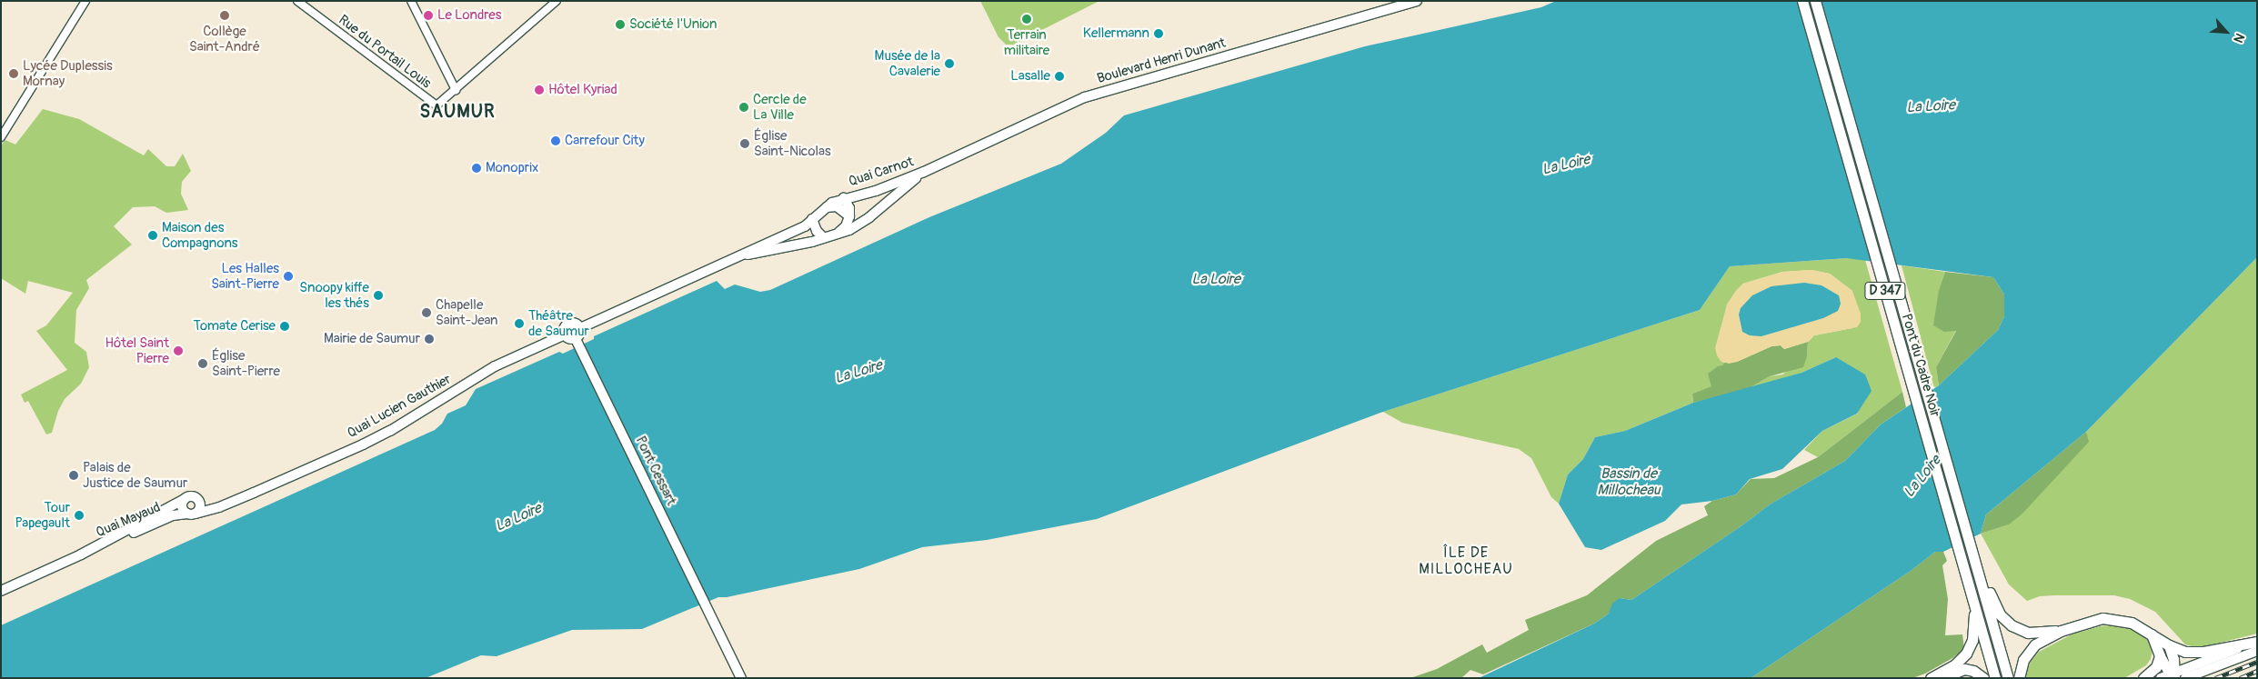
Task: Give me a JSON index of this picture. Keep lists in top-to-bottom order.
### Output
{
  "streets": {
    "highway": ["D 347", "Pont du Cadre Noir"],
    "main road": [
      "Boulevard Henri Dunant",
      "Quai Carnot",
      "Quai Lucien Gauthier",
      "Pont Cessart",
      "Quai Mayaud"
    ],
    "street": ["Rue du Portail Louis"]
  },
  "crossings": [
    ["Boulevard Henri Dunant", "Quai Carnot"],
    ["Quai Carnot", "Quai Lucien Gauthier"],
    ["Quai Carnot", "Pont Cessart"],
    ["D 347", "Pont du Cadre Noir"],
    ["Quai Lucien Gauthier", "Pont Cessart"],
    ["Quai Lucien Gauthier", "Quai Mayaud"]
  ],
  "districts": ["SAUMUR", "ÎLE DE MILLOCHEAU"],
  "water": ["La Loire", "Bassin de Millocheau"],
  "places": [
    "Collège Saint-André",
    "Le Londres",
    "Terrain militaire",
    "Société l'Union",
    "Kellermann",
    "Musée de la Cavalerie",
    "Lycée Duplessis Mornay",
    "Lasalle",
    "Hôtel Kyriad",
    "Cercle de La Ville",
    "Carrefour City",
    "Église Saint-Nicolas",
    "Monoprix",
    "Maison des Compagnons",
    "Les Halles Saint-Pierre",
    "Snoopy kiffe les thés",
    "Chapelle Saint-Jean",
    "Théâtre de Saumur",
    "Tomate Cerise",
    "Mairie de Saumur",
    "Hôtel Saint Pierre",
    "Église Saint-Pierre",
    "Palais de Justice de Saumur",
    "Tour Papegault"
  ],
  "north": "bottom right"
}
